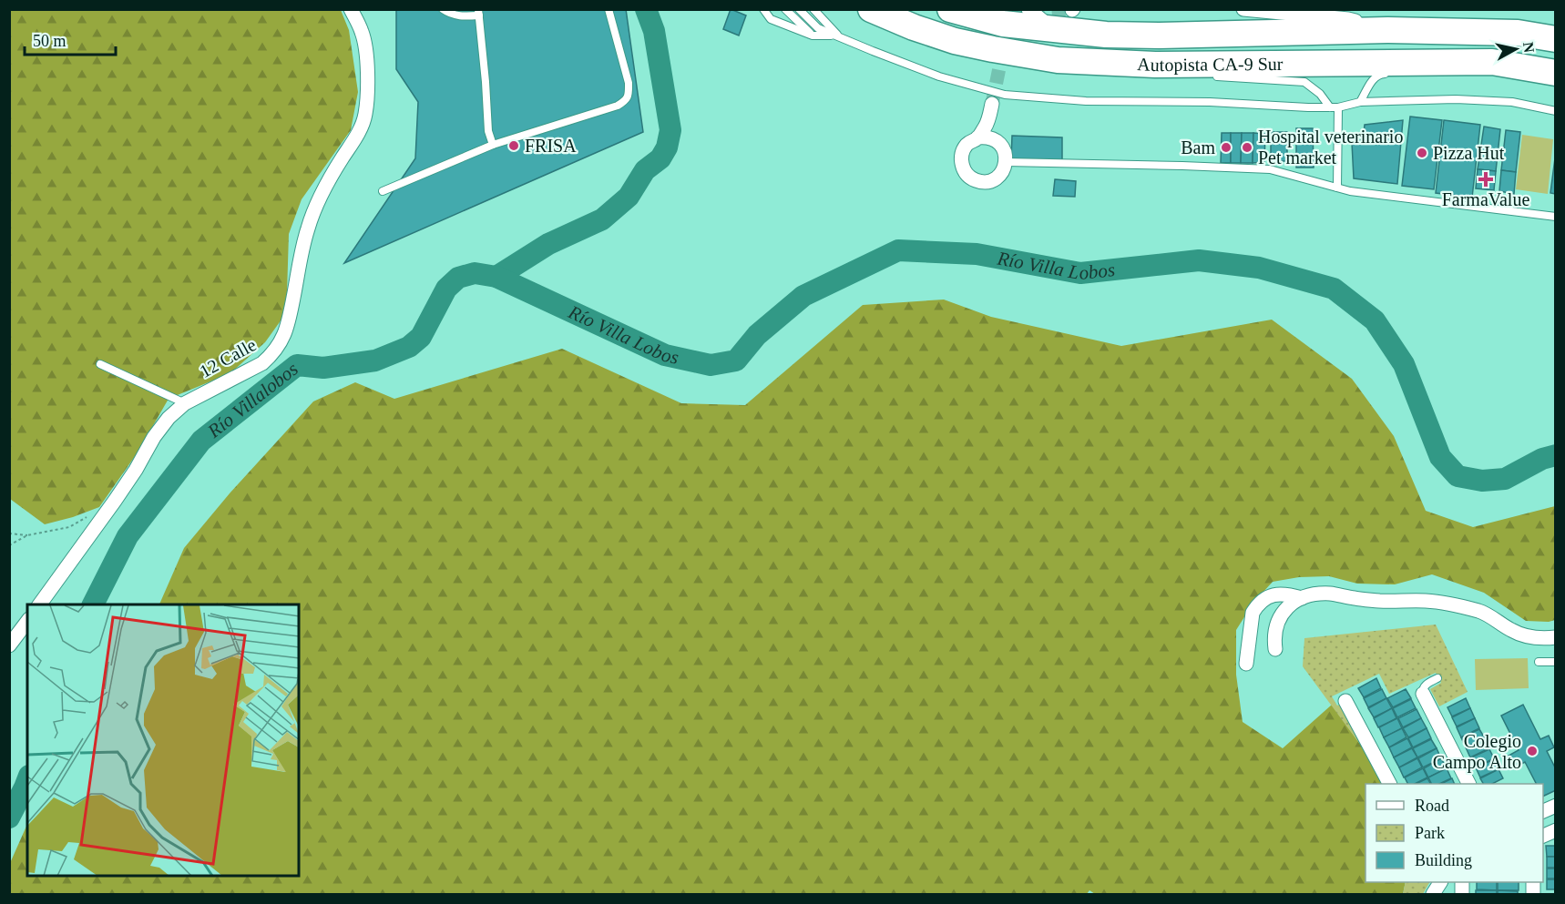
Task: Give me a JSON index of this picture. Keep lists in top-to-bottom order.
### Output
{
  "streets": {
    "highway": ["Autopista CA-9 Sur"],
    "street": ["12 Calle"]
  },
  "water": ["Río Villa Lobos", "Río Villalobos"],
  "places": {
    "other": [
      "FRISA",
      "Bam",
      "Hospital veterinario Pet market",
      "Pizza Hut",
      "Colegio Campo Alto"
    ],
    "health": ["FarmaValue"]
  },
  "legend": ["Road", "Park", "Building"],
  "scale_bar": "50 m",
  "north": "right"
}
